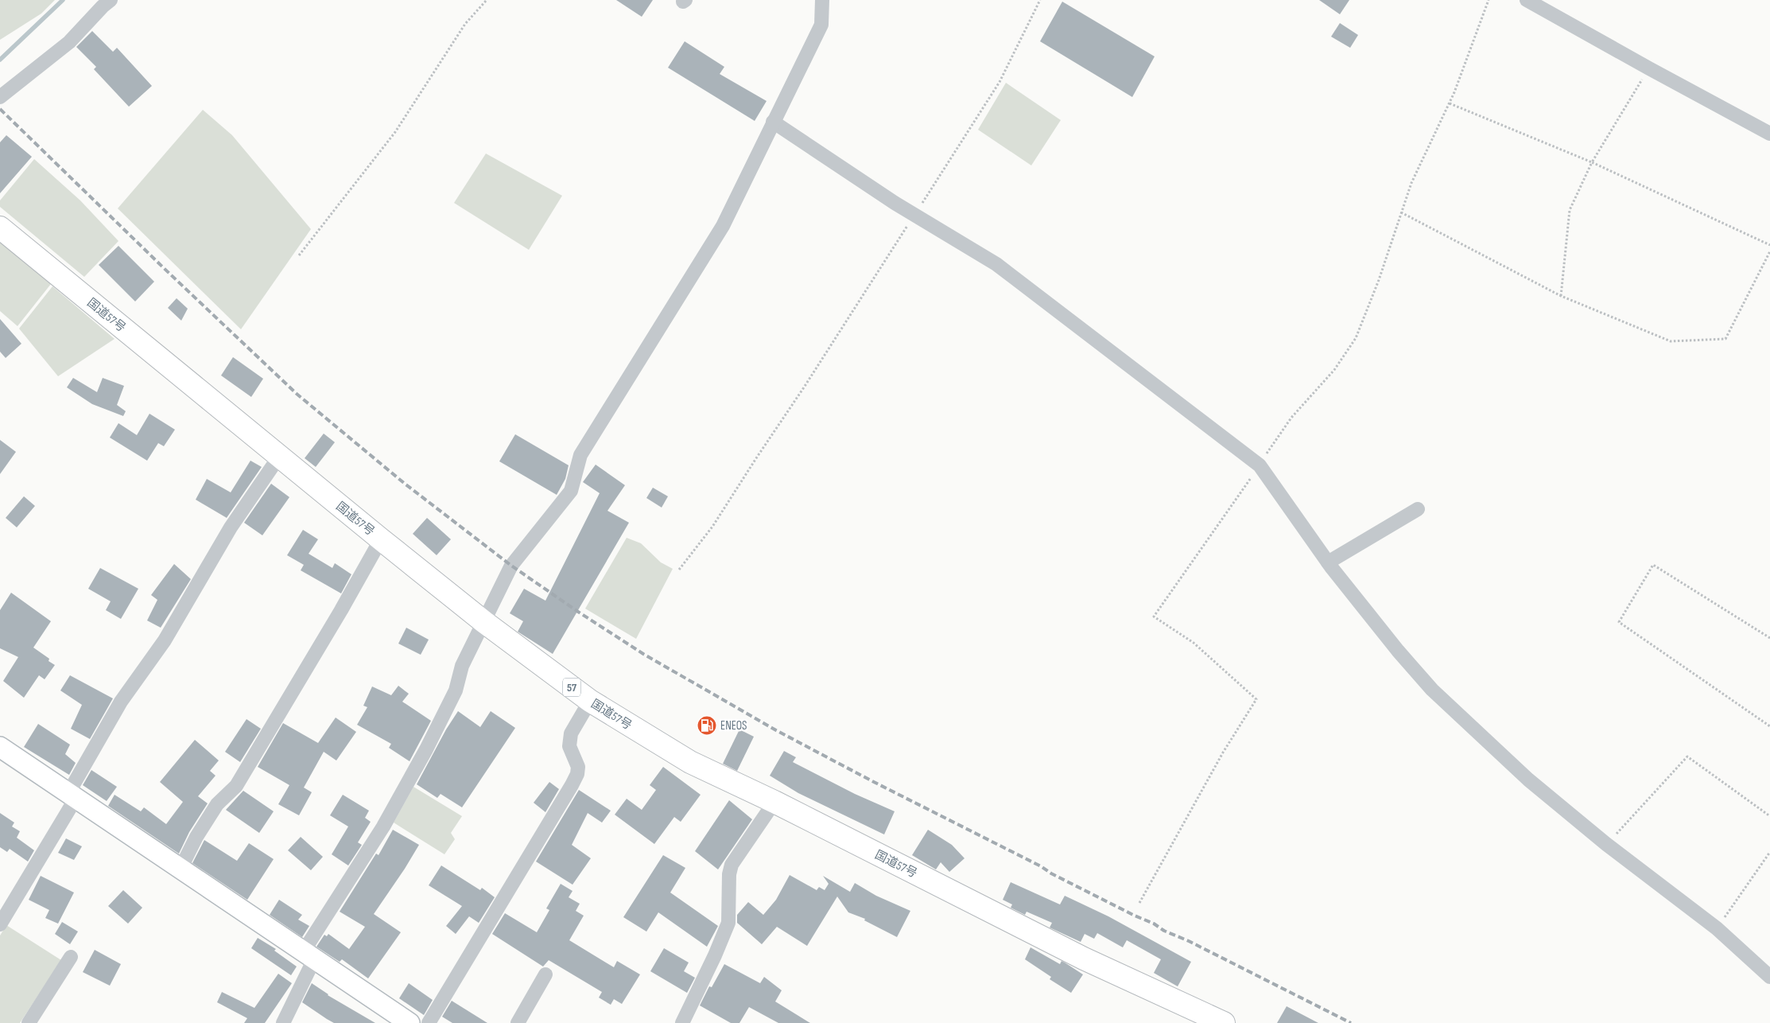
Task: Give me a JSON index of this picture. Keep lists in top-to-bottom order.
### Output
{
  "streets": {
    "highway": ["国道57号", "57"]
  },
  "places": {
    "fuel station": ["ENEOS"]
  }
}
